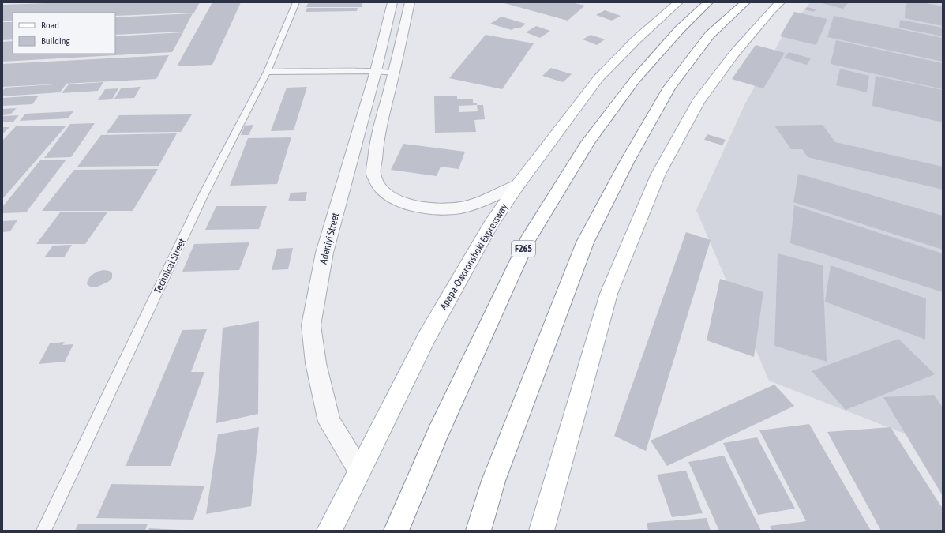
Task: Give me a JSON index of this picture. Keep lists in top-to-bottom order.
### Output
{
  "streets": {
    "main road": ["F265", "Apapa-Oworonshoki Expressway"],
    "street": ["Adeniyi Street"],
    "lane": ["Technical Street"]
  },
  "crossings": [
    ["Adeniyi Street", "Apapa-Oworonshoki Expressway"]
  ],
  "legend": ["Road", "Building"]
}
